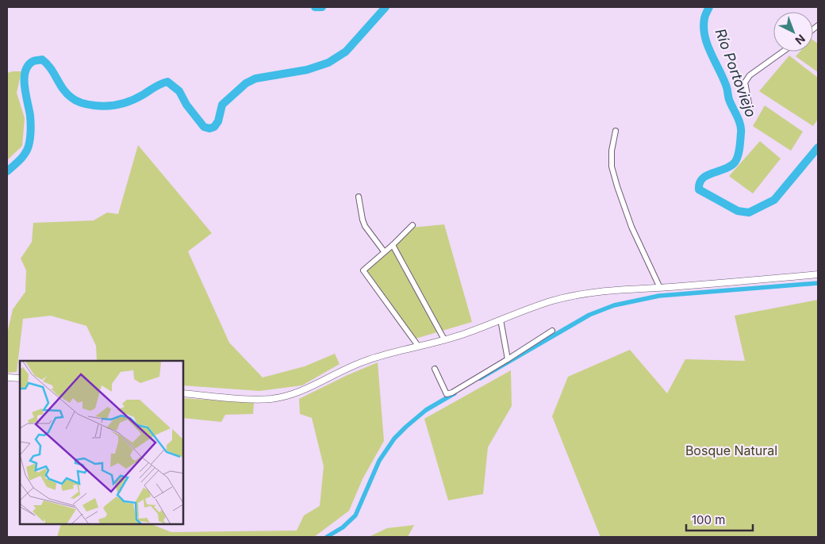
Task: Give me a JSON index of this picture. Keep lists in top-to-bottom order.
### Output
{
  "water": ["Río Portoviejo"],
  "parks": ["Bosque Natural"],
  "scale_bar": "100 m",
  "north": "bottom right"
}
